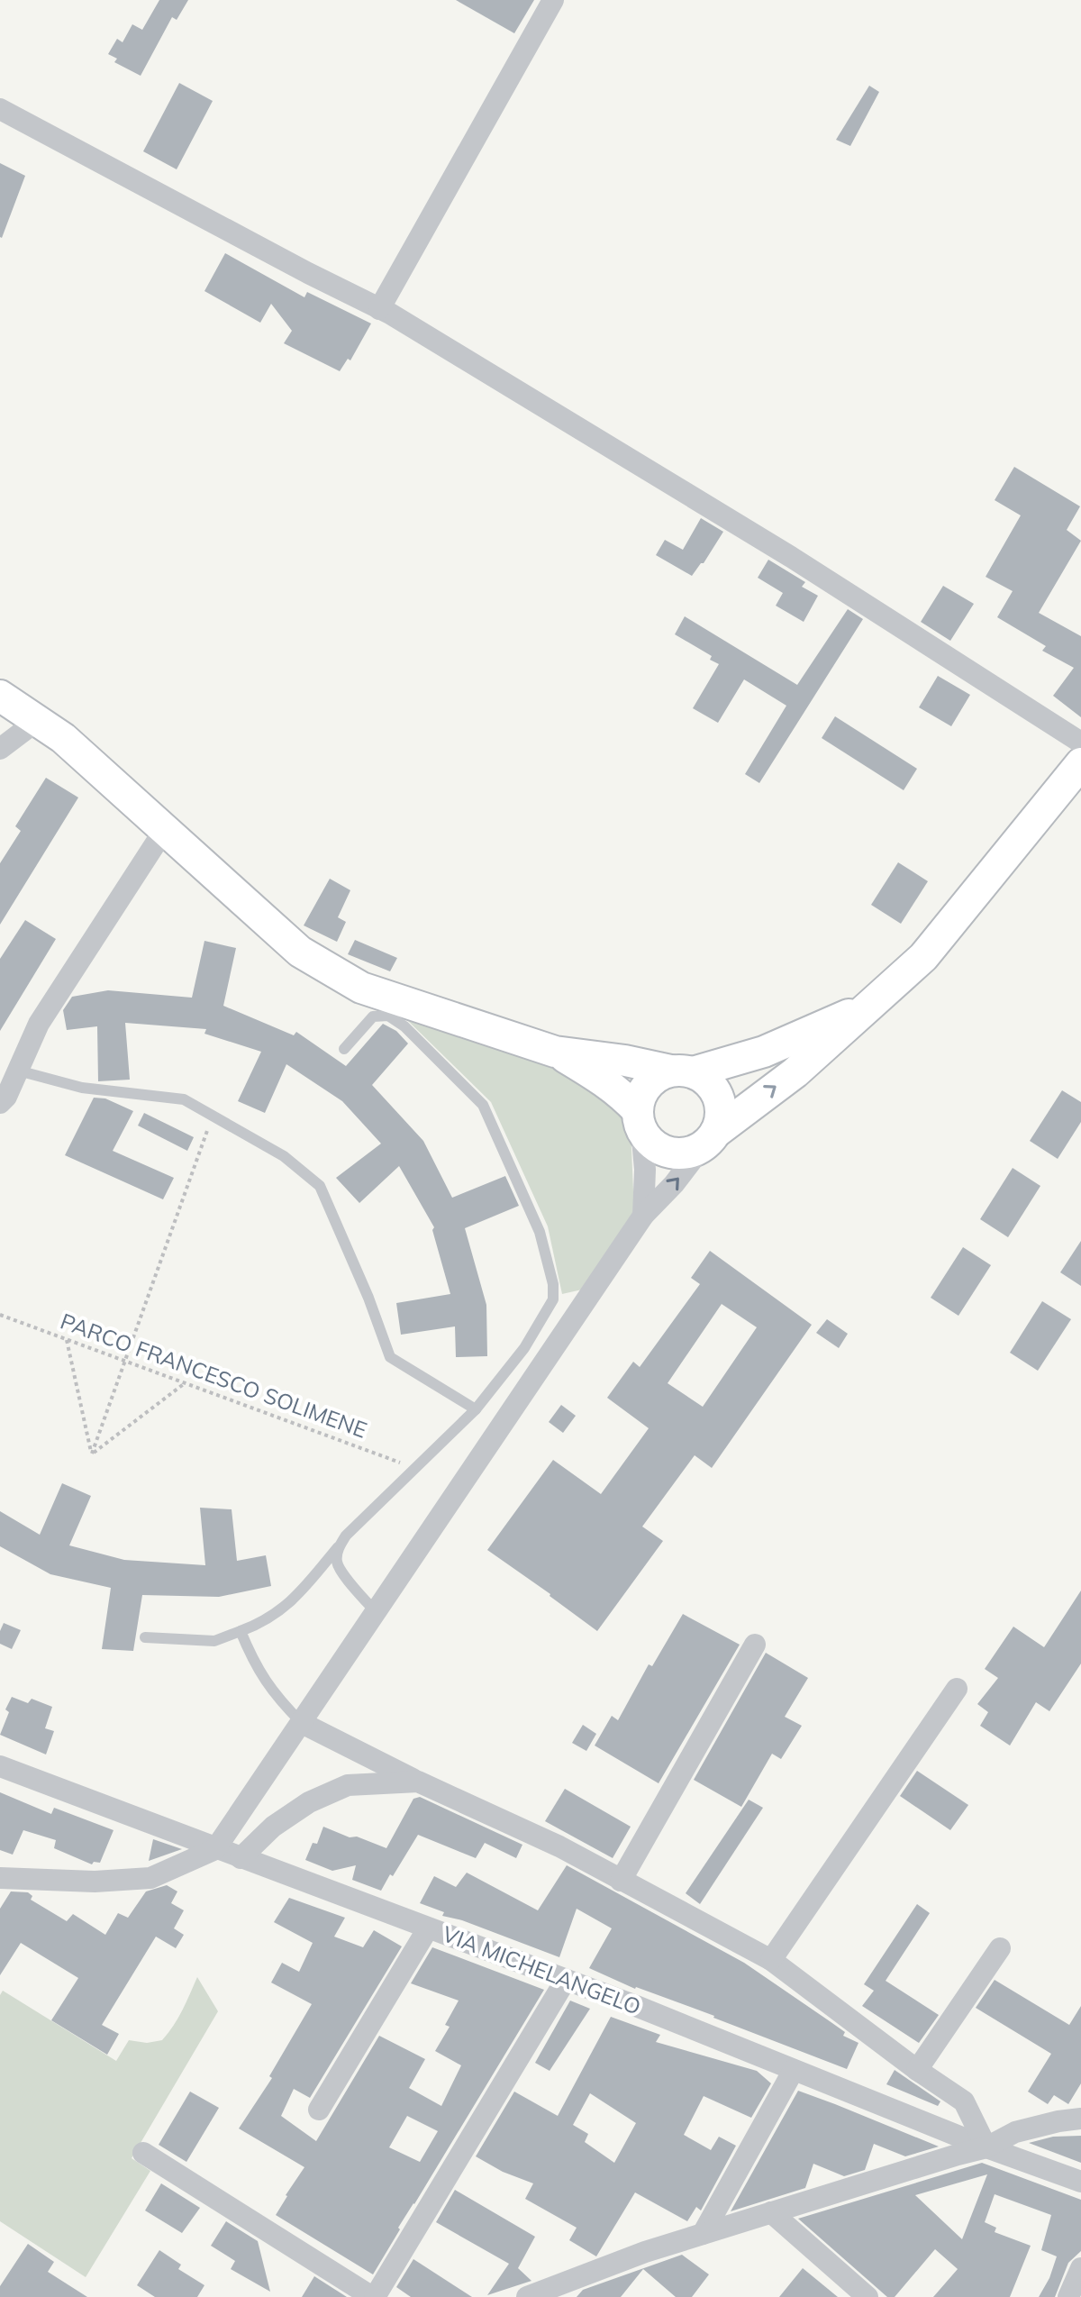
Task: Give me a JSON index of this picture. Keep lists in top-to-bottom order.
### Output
{
  "streets": {
    "street": ["VIA MICHELANGELO"],
    "path": ["PARCO FRANCESCO SOLIMENE"]
  }
}
